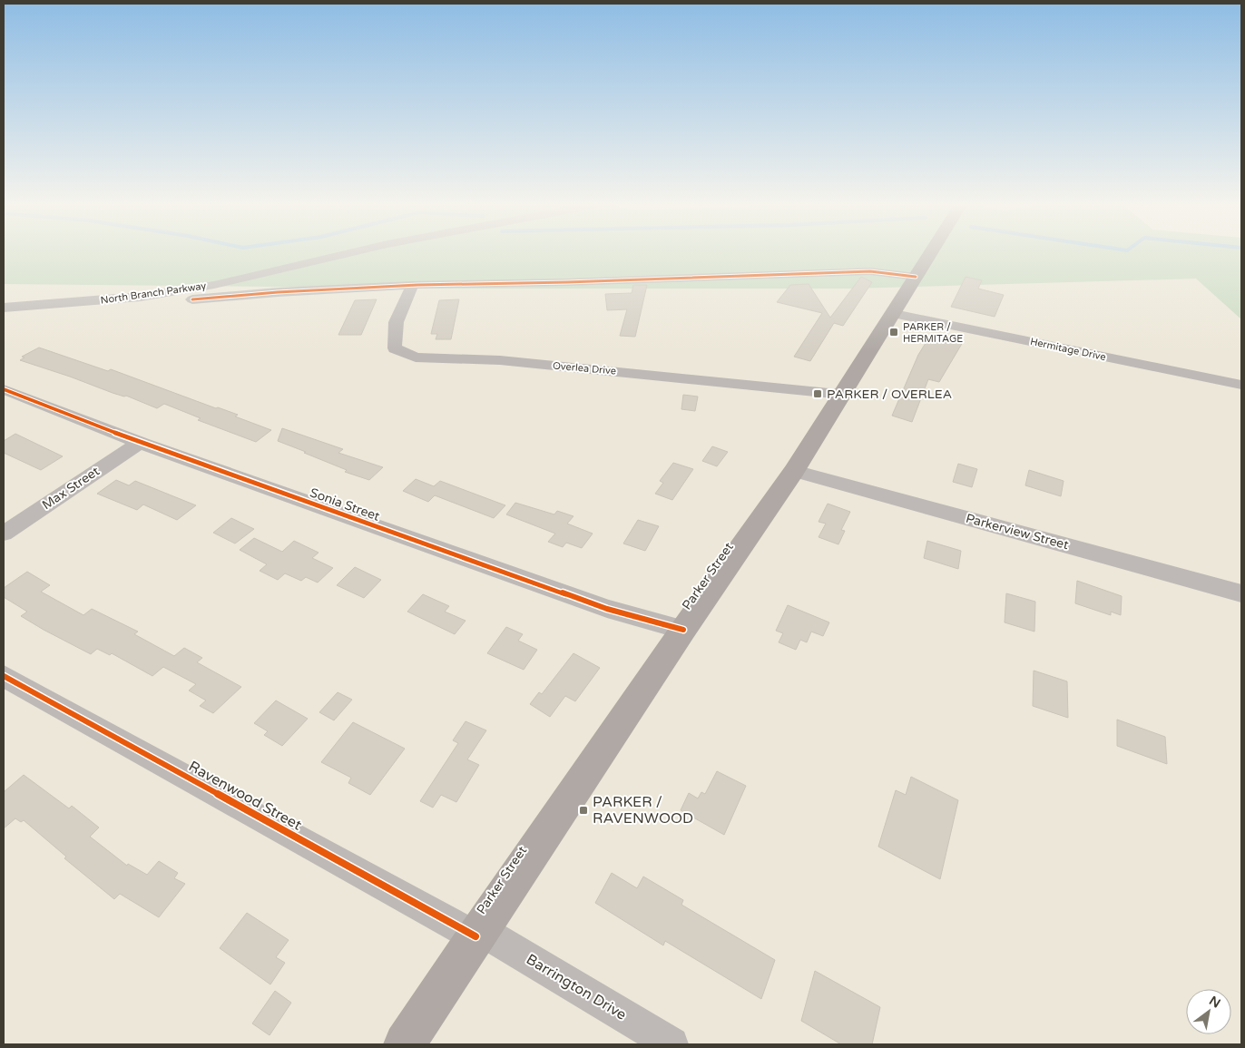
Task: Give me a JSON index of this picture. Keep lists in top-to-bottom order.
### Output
{
  "streets": {
    "main road": ["Parker Street"],
    "street": [
      "North Branch Parkway",
      "Hermitage Drive",
      "Overlea Drive",
      "Max Street",
      "Sonia Street",
      "Parkerview Street",
      "Ravenwood Street",
      "Barrington Drive"
    ]
  },
  "crossings": [
    ["Hermitage Drive", "Parker Street"],
    ["Overlea Drive", "Parker Street"],
    ["Max Street", "Sonia Street"],
    ["Sonia Street", "Parker Street"],
    ["Parkerview Street", "Parker Street"],
    ["Parker Street", "Ravenwood Street"],
    ["Parker Street", "Barrington Drive"],
    ["Ravenwood Street", "Barrington Drive"]
  ],
  "places": {
    "transit": ["PARKER / HERMITAGE", "PARKER / OVERLEA", "PARKER / RAVENWOOD"]
  },
  "north": "top right"
}
